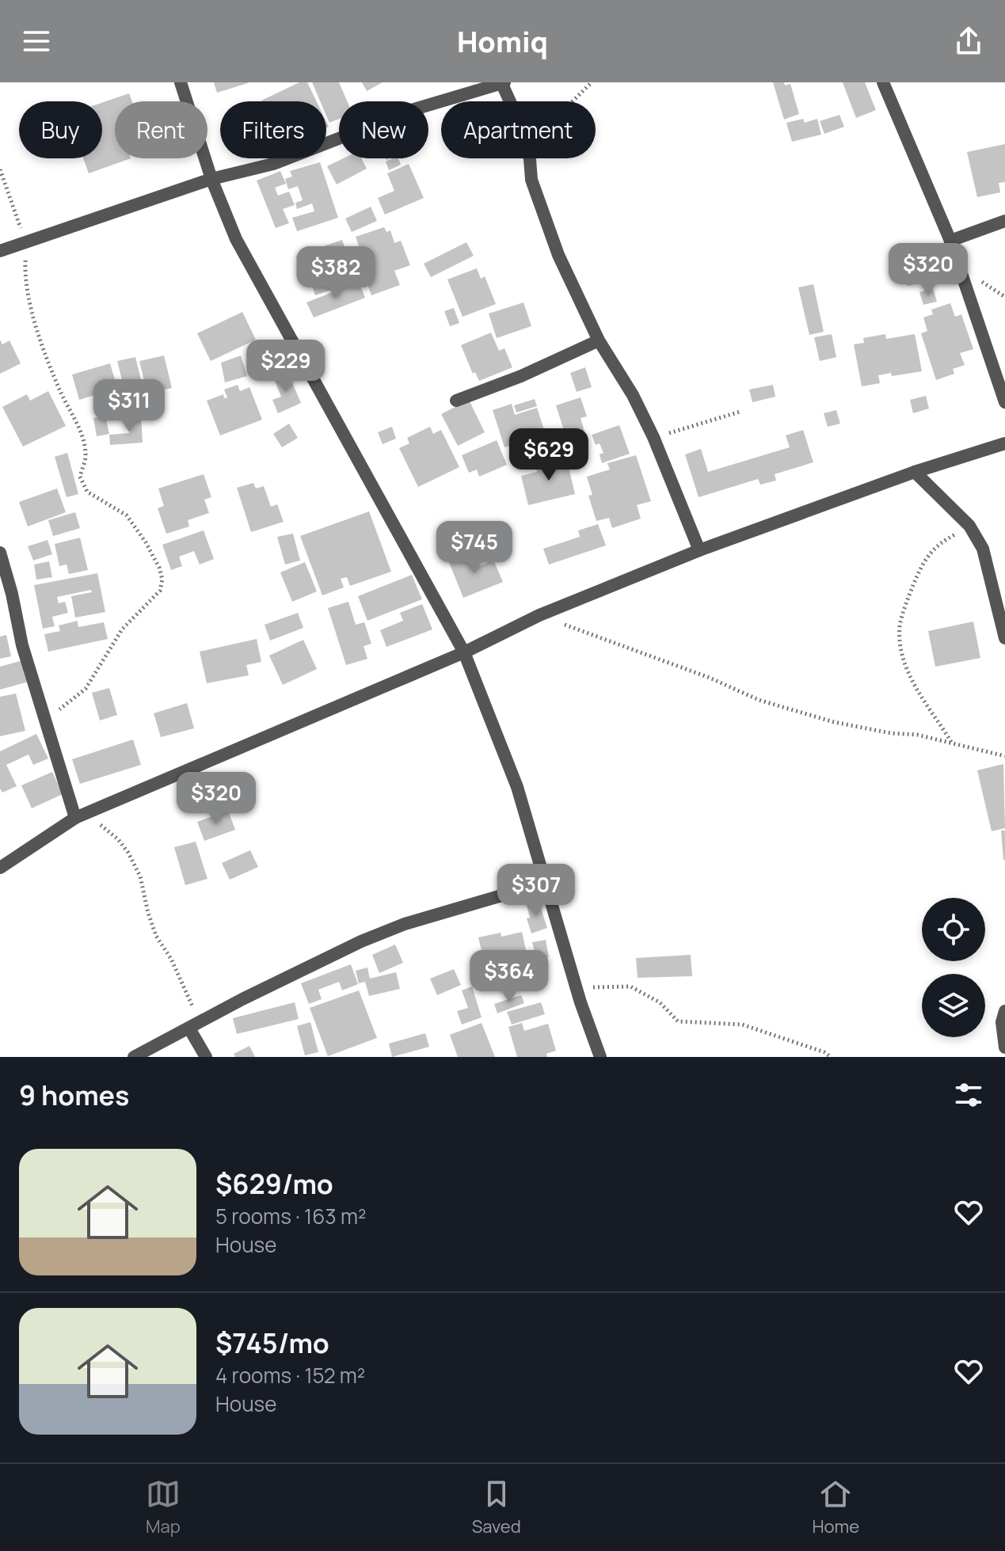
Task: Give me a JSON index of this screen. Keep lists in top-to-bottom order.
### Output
{
  "page": {
    "header": "Homiq",
    "chip": [
      "Buy",
      "Rent",
      "Filters",
      "New",
      "Apartment"
    ],
    "price": [
      "$320",
      "$382",
      "$229",
      "$311",
      "$629",
      "$745",
      "$320",
      "$307",
      "$364"
    ],
    "heading": "9 homes",
    "list": [
      {
        "name": "$629/mo",
        "note": "5 rooms · 163 m² · House"
      },
      {
        "name": "$745/mo",
        "note": "4 rooms · 152 m² · House"
      }
    ],
    "tabs": ["Map", "Saved", "Home"]
  }
}
